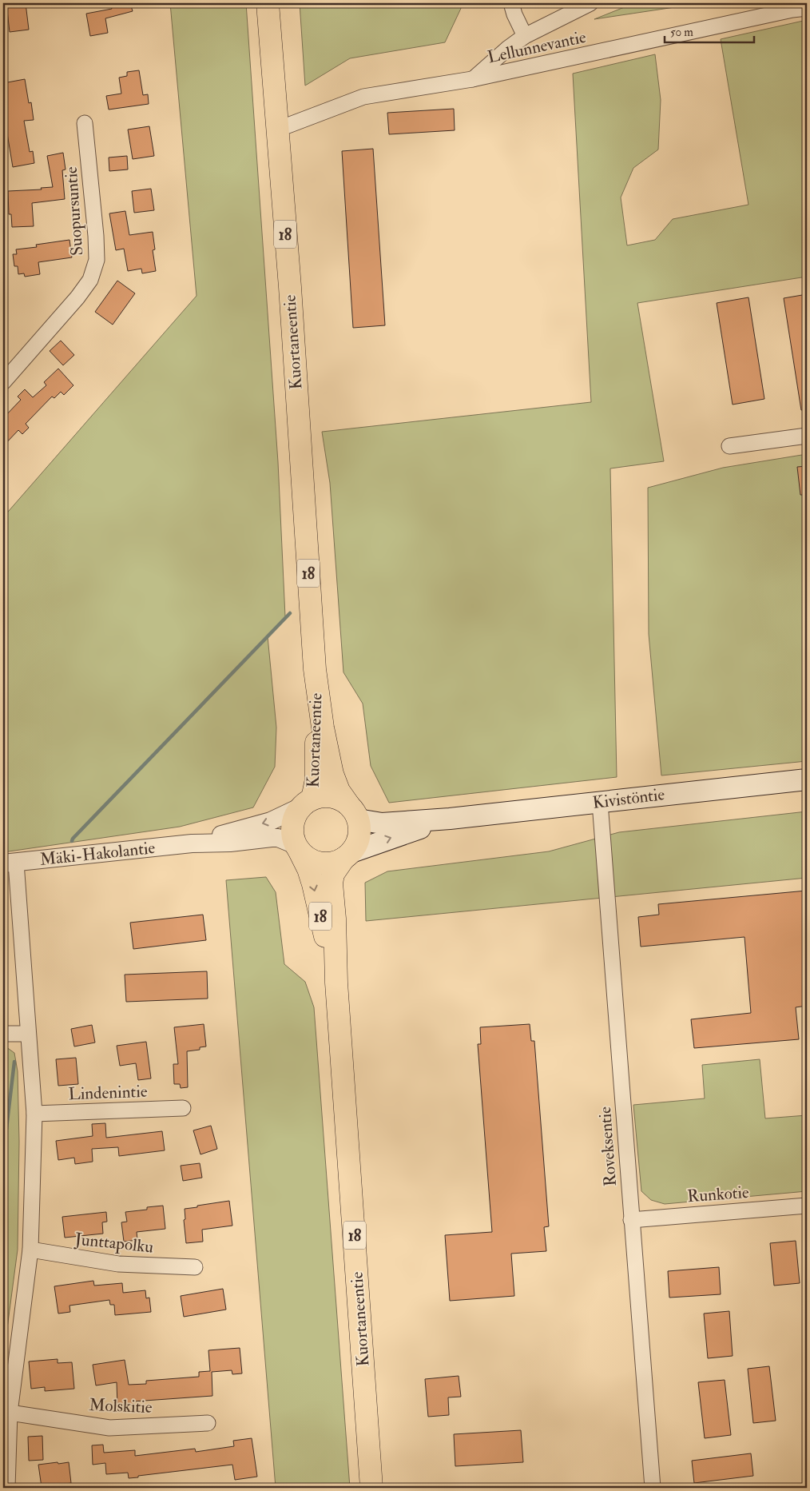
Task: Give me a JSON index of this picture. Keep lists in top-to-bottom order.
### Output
{
  "streets": {
    "highway": ["18", "Kuortaneentie"],
    "main road": ["Kivistöntie"],
    "street": [
      "Lellunnevantie",
      "Suopursuntie",
      "Mäki-Hakolantie",
      "Lindenintie",
      "Roveksentie",
      "Runkotie",
      "Junttapolku",
      "Molskitie"
    ]
  },
  "crossings": [
    ["Lellunnevantie", "Kuortaneentie"],
    ["18", "Kuortaneentie"],
    ["18", "Kivistöntie"],
    ["18", "Mäki-Hakolantie"],
    ["Kuortaneentie", "Kivistöntie"],
    ["Kuortaneentie", "Mäki-Hakolantie"],
    ["Kivistöntie", "Mäki-Hakolantie"],
    ["Kivistöntie", "Roveksentie"],
    ["Roveksentie", "Runkotie"]
  ],
  "scale_bar": "50 m"
}
